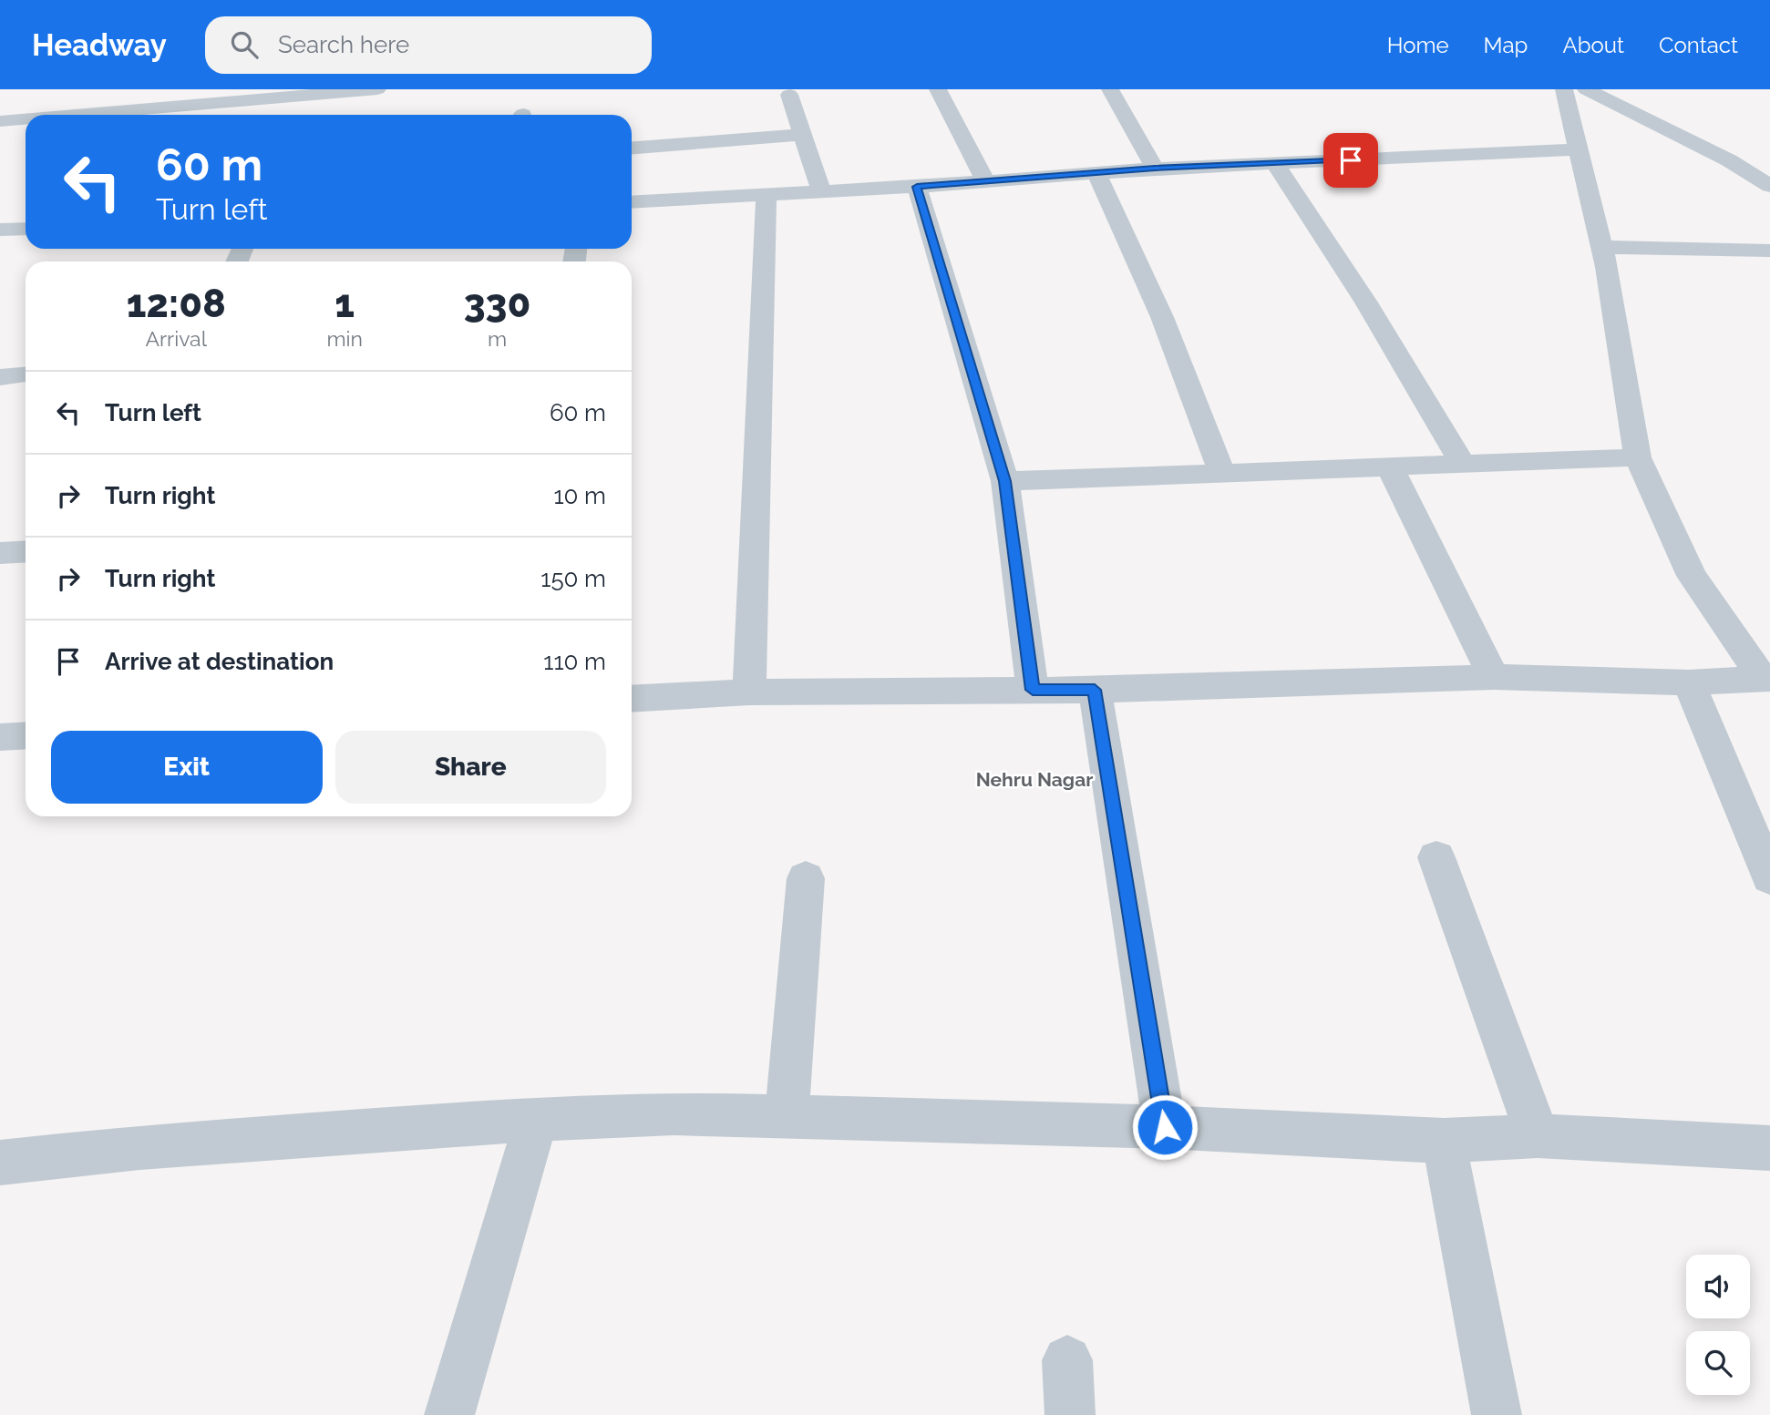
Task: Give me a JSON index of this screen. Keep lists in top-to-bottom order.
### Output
{
  "districts": ["Nehru Nagar"],
  "page": {
    "header": "Headway",
    "search": "Search here",
    "nav": [
      "Home",
      "Map",
      "About",
      "Contact"
    ],
    "turn": ["60 m", "Turn left"],
    "eta": [
      "12:08",
      "Arrival",
      "1",
      "min",
      "330",
      "m"
    ],
    "list": [
      {
        "name": "Turn left",
        "value": "60 m"
      },
      {
        "name": "Turn right",
        "value": "10 m"
      },
      {
        "name": "Turn right",
        "value": "150 m"
      },
      {
        "name": "Arrive at destination",
        "value": "110 m"
      }
    ],
    "buttons": ["Exit", "Share"]
  }
}
